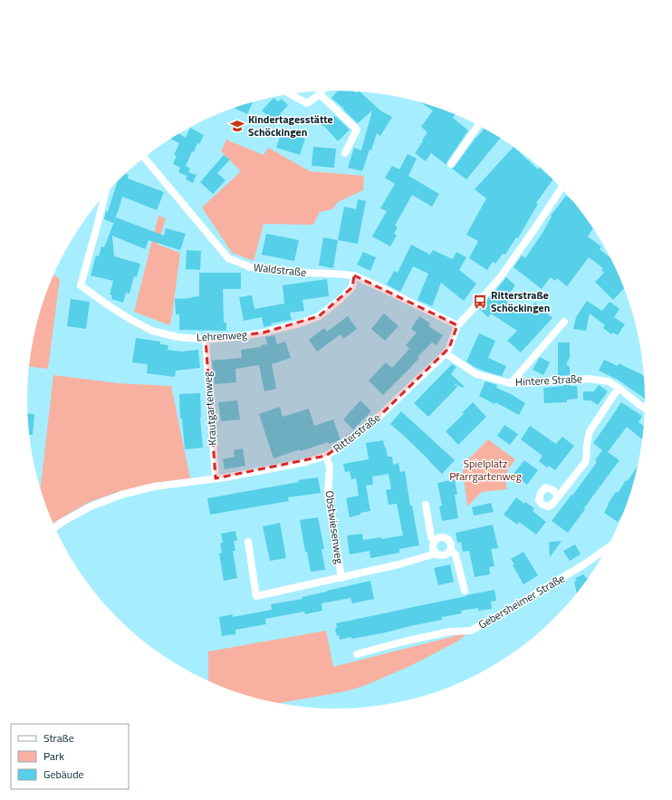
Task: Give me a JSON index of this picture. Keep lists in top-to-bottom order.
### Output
{
  "streets": {
    "street": [
      "Waldstraße",
      "Lehrenweg",
      "Hintere Straße",
      "Krautgartenweg",
      "Ritterstraße",
      "Obstwiesenweg",
      "Gebersheimer Straße"
    ]
  },
  "crossings": [
    ["Waldstraße", "Lehrenweg"],
    ["Waldstraße", "Ritterstraße"],
    ["Lehrenweg", "Krautgartenweg"],
    ["Hintere Straße", "Ritterstraße"],
    ["Krautgartenweg", "Ritterstraße"],
    ["Ritterstraße", "Obstwiesenweg"]
  ],
  "parks": ["Spielplatz Pfarrgartenweg"],
  "places": {
    "school or university": ["Kindertagesstätte Schöckingen"],
    "bus stop": ["Ritterstraße Schöckingen"]
  },
  "legend": ["Straße", "Park", "Gebäude"]
}
